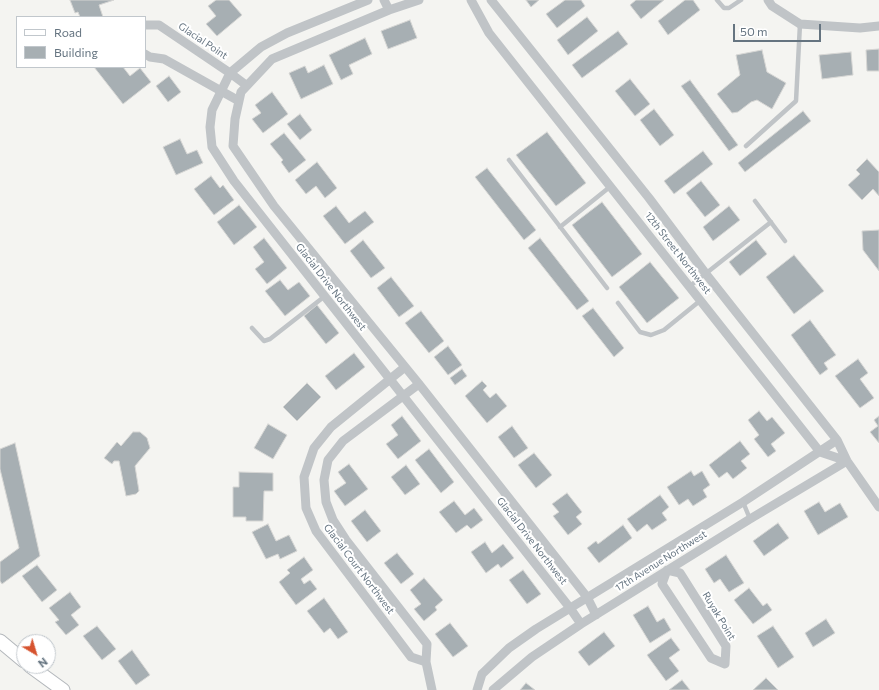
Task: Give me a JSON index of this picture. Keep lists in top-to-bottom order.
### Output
{
  "streets": {
    "street": [
      "Glacial Point",
      "12th Street Northwest",
      "Glacial Drive Northwest",
      "17th Avenue Northwest",
      "Glacial Court Northwest",
      "Ruyak Point"
    ]
  },
  "crossings": [
    ["Glacial Point", "Glacial Drive Northwest"],
    ["Glacial Drive Northwest", "17th Avenue Northwest"],
    ["Glacial Drive Northwest", "Glacial Court Northwest"],
    ["17th Avenue Northwest", "Ruyak Point"]
  ],
  "legend": ["Road", "Building"],
  "scale_bar": "50 m",
  "north": "bottom right"
}
